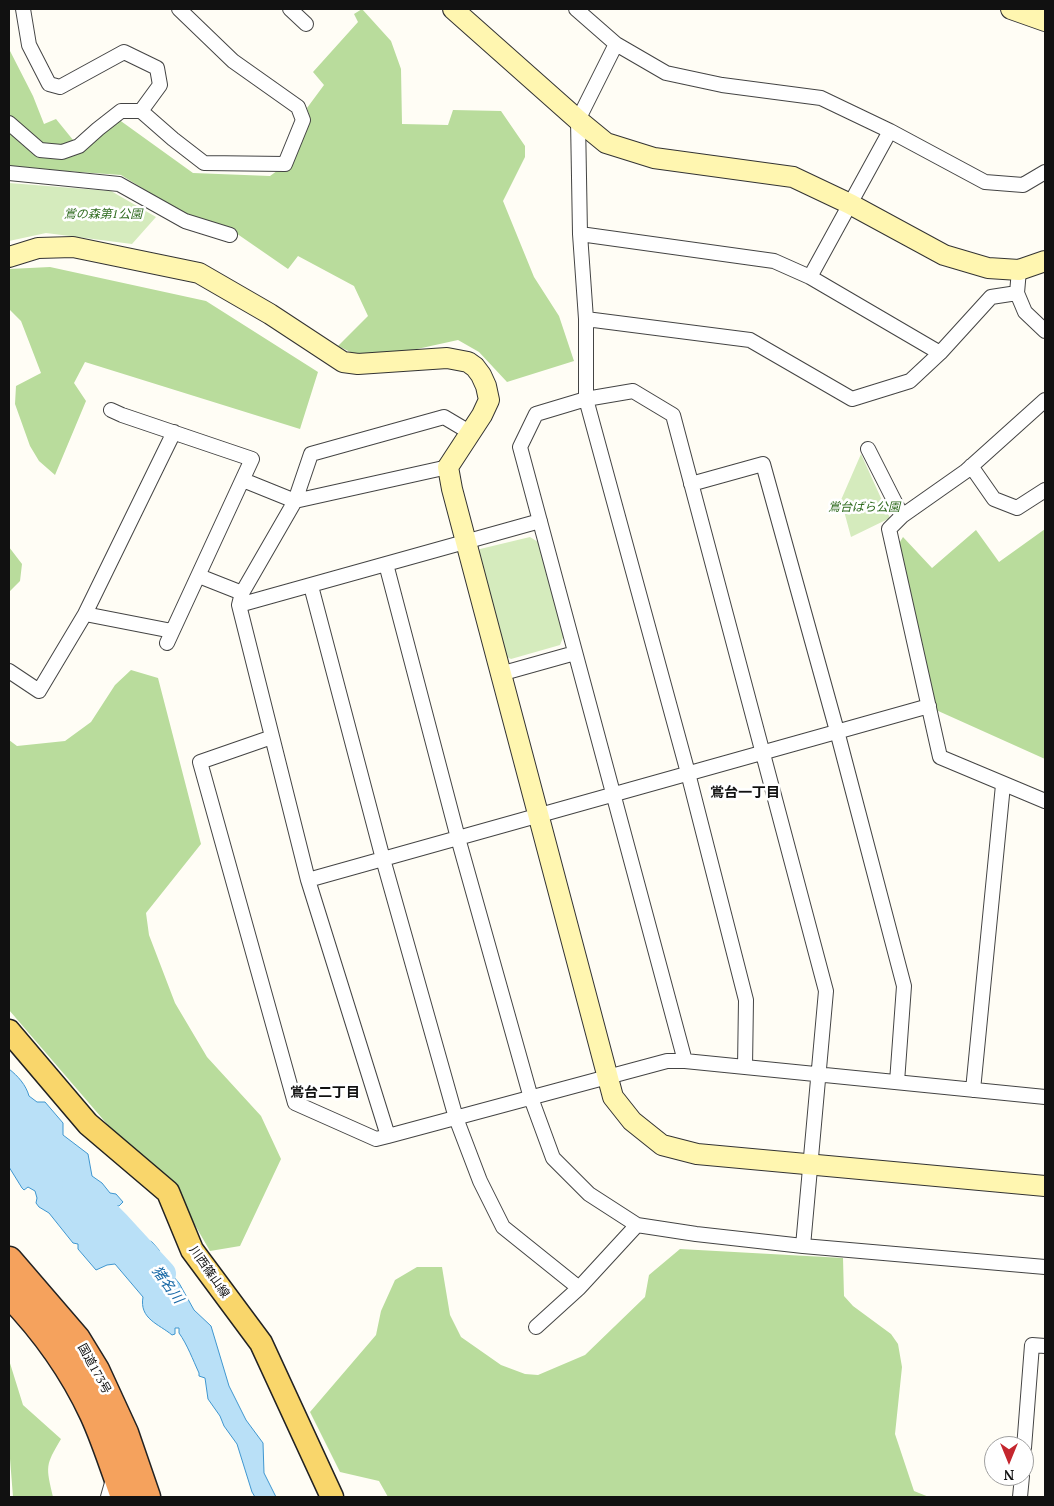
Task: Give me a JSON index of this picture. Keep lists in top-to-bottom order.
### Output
{
  "streets": {
    "highway": ["国道173号"],
    "main road": ["川西篠山線"]
  },
  "districts": ["鴬台一丁目", "鴬台二丁目"],
  "water": ["猪名川"],
  "parks": ["鴬の森第1公園", "鴬台ばら公園"],
  "north": "bottom"
}
